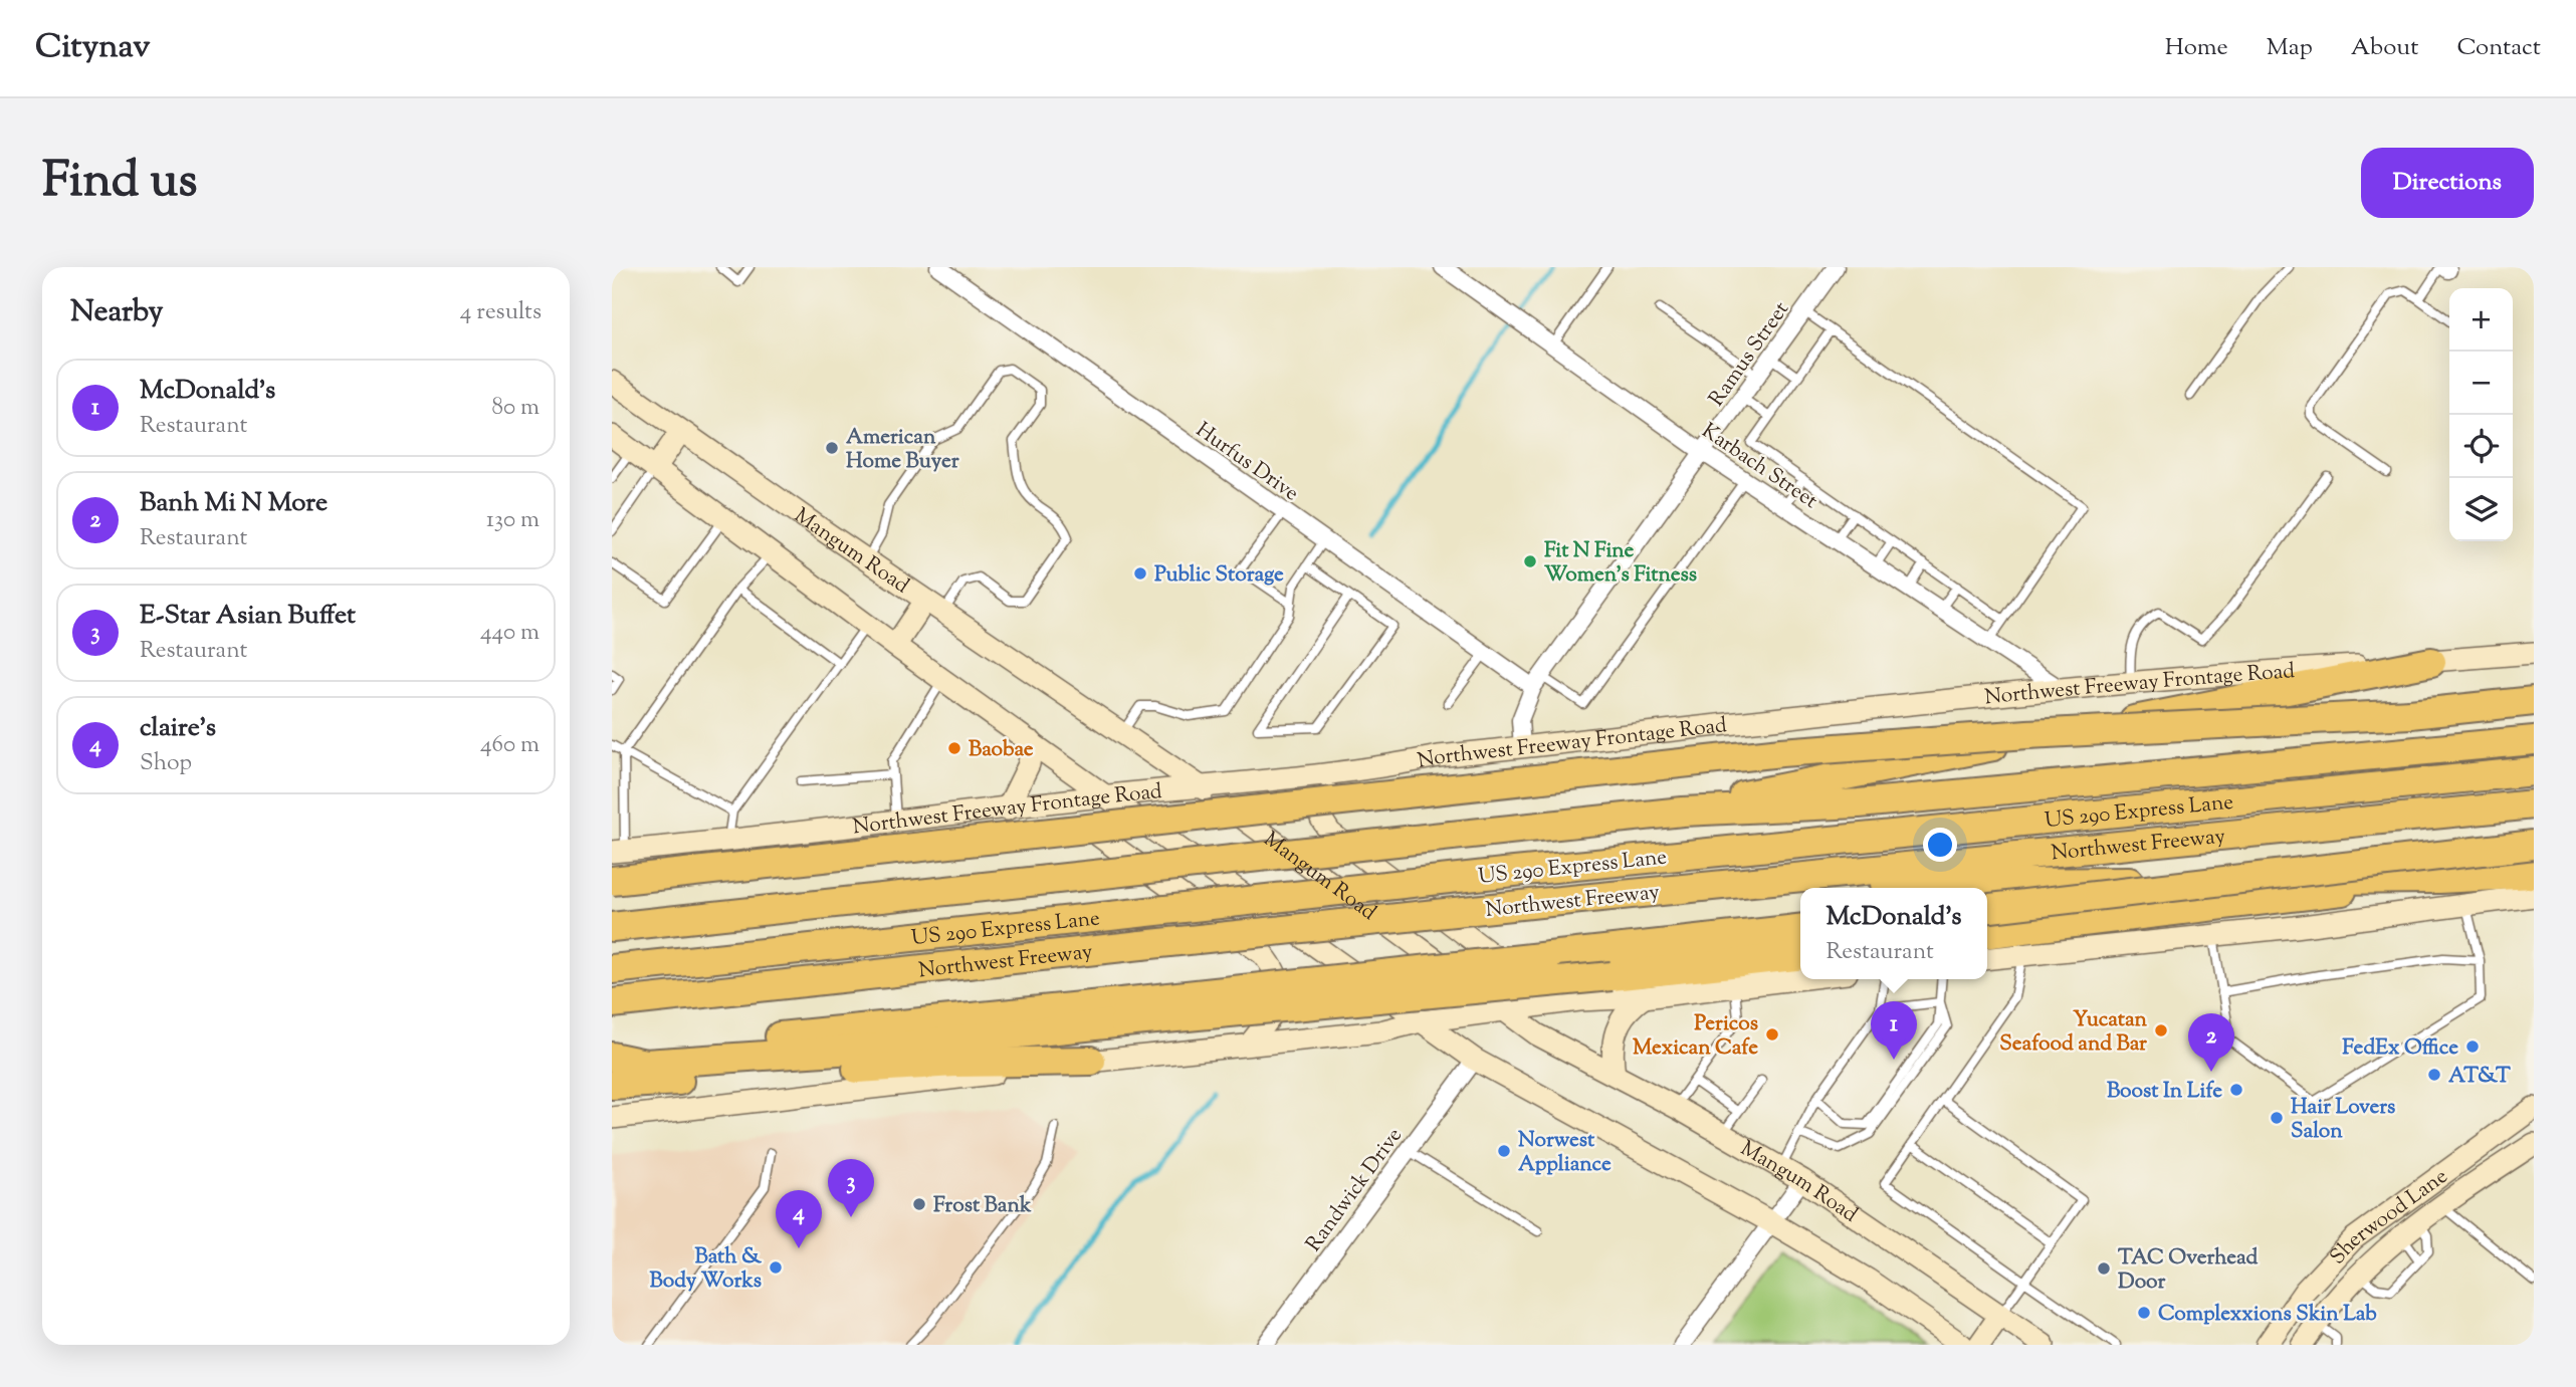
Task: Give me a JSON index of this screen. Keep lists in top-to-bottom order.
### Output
{
  "streets": {
    "highway": ["US 290 Express Lane", "Northwest Freeway"],
    "main road": ["Mangum Road", "Northwest Freeway Frontage Road", "Sherwood Lane"],
    "street": [
      "Ramus Street",
      "Hurfus Drive",
      "Karbach Street",
      "Randwick Drive"
    ]
  },
  "crossings": [
    ["Ramus Street", "Hurfus Drive"],
    ["Ramus Street", "Karbach Street"],
    ["Ramus Street", "Northwest Freeway Frontage Road"],
    ["Karbach Street", "Northwest Freeway Frontage Road"],
    ["Mangum Road", "Northwest Freeway Frontage Road"]
  ],
  "places": [
    "American Home Buyer",
    "Fit N Fine Women's Fitness",
    "Public Storage",
    "Baobae",
    "Yucatan Seafood and Bar",
    "Pericos Mexican Cafe",
    "FedEx Office",
    "AT&T",
    "Boost In Life",
    "Hair Lovers Salon",
    "Norwest Appliance",
    "Frost Bank",
    "Bath & Body Works",
    "TAC Overhead Door",
    "Complexxions Skin Lab"
  ],
  "page": {
    "header": "Citynav",
    "nav": [
      "Home",
      "Map",
      "About",
      "Contact"
    ],
    "title": "Find us",
    "buttons": "Directions",
    "heading": ["Nearby", "4 results"],
    "map_buttons": ["+", "−"],
    "list": [
      {
        "mark": "1",
        "name": "McDonald's",
        "note": "Restaurant",
        "value": "80 m"
      },
      {
        "mark": "2",
        "name": "Banh Mi N More",
        "note": "Restaurant",
        "value": "130 m"
      },
      {
        "mark": "3",
        "name": "E-Star Asian Buffet",
        "note": "Restaurant",
        "value": "440 m"
      },
      {
        "mark": "4",
        "name": "claire's",
        "note": "Shop",
        "value": "460 m"
      }
    ],
    "popup": ["McDonald's", "Restaurant"],
    "pins": [
      "1",
      "2",
      "3",
      "4"
    ]
  }
}
